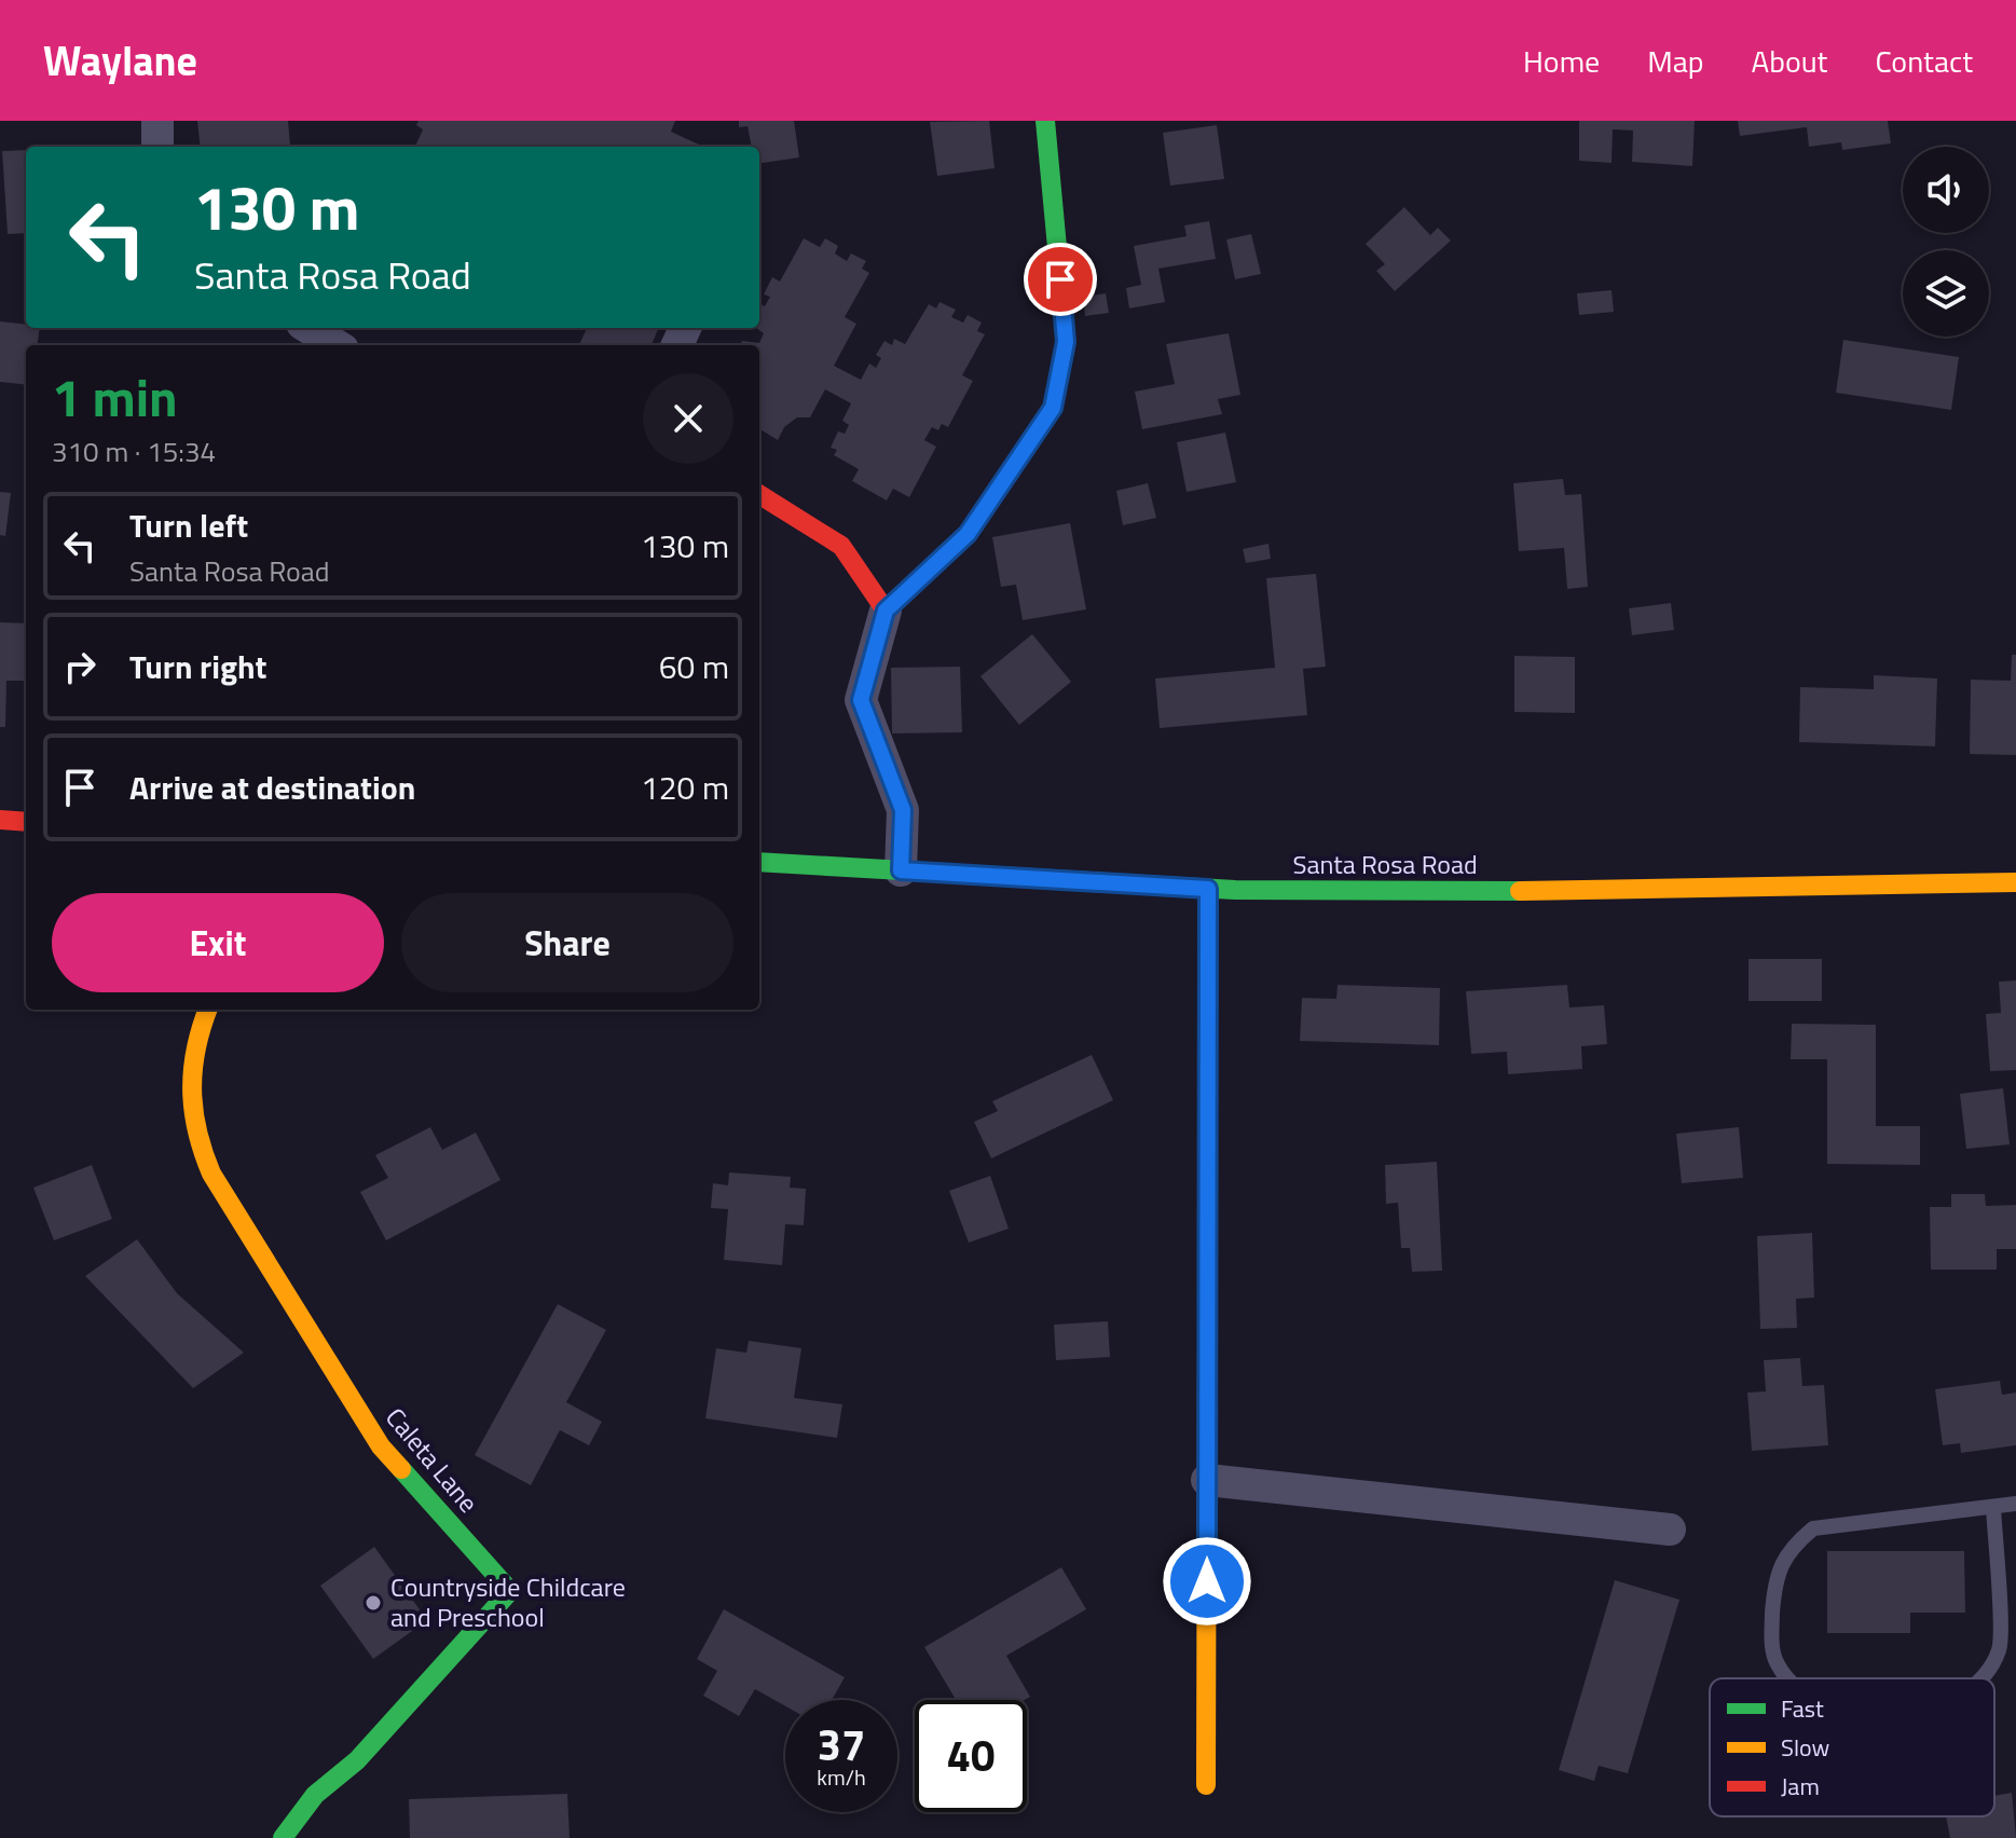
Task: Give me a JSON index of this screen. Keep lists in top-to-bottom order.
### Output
{
  "streets": {
    "street": ["Santa Rosa Road", "Caleta Lane"]
  },
  "places": ["Countryside Childcare and Preschool"],
  "legend": ["Fast", "Slow", "Jam"],
  "page": {
    "header": "Waylane",
    "nav": [
      "Home",
      "Map",
      "About",
      "Contact"
    ],
    "turn": ["130 m", "Santa Rosa Road"],
    "heading": ["1 min", "310 m · 15:34"],
    "list": [
      {
        "name": "Turn left",
        "note": "Santa Rosa Road",
        "value": "130 m"
      },
      {
        "name": "Turn right",
        "value": "60 m"
      },
      {
        "name": "Arrive at destination",
        "value": "120 m"
      }
    ],
    "buttons": ["Exit", "Share"],
    "speed": "37 km/h",
    "limit": "40"
  }
}
